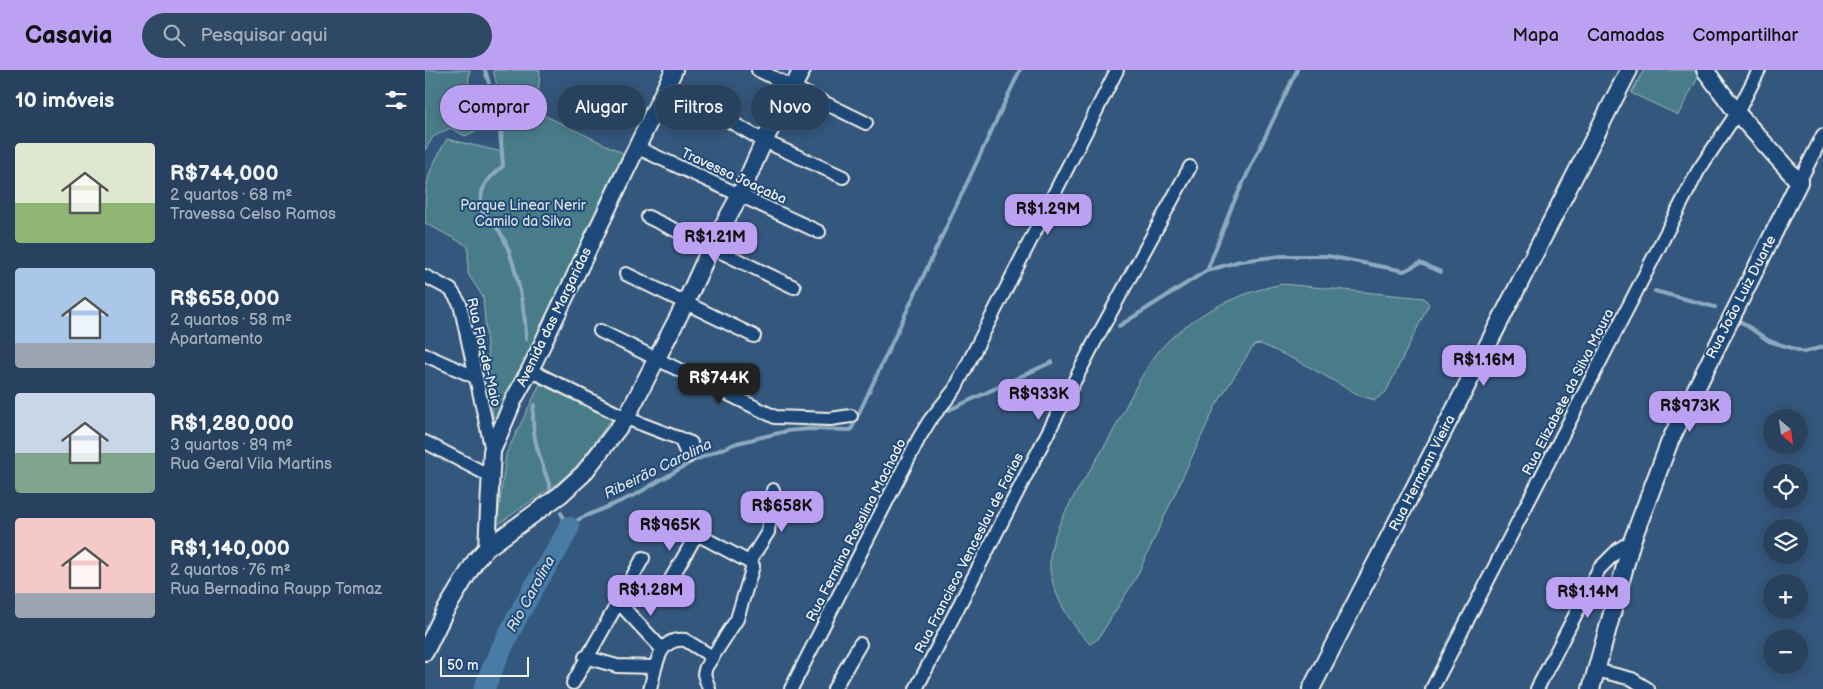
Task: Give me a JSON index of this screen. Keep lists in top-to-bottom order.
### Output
{
  "streets": {
    "street": [
      "Travessa Joaçaba",
      "Rua João Luiz Duarte",
      "Avenida das Margaridas",
      "Rua Flor-de-Maio",
      "Rua Elizabete da Silva Moura",
      "Rua Hermann Vieira",
      "Rua Fermina Rosalina Machado",
      "Rua Francisco Venceslau de Farias"
    ]
  },
  "crossings": [
    ["Travessa Joaçaba", "Avenida das Margaridas"],
    ["Avenida das Margaridas", "Rua Flor-de-Maio"]
  ],
  "water": ["Ribeirão Carolina", "Rio Carolina"],
  "parks": ["Parque Linear Nerir Camilo da Silva"],
  "scale_bar": "50 m",
  "north": "bottom right",
  "page": {
    "header": "Casavia",
    "search": "Pesquisar aqui",
    "nav": ["Mapa", "Camadas", "Compartilhar"],
    "heading": "10 imóveis",
    "chip": [
      "Comprar",
      "Alugar",
      "Filtros",
      "Novo"
    ],
    "list": [
      {
        "name": "R$744,000",
        "note": "2 quartos · 68 m² · Travessa Celso Ramos"
      },
      {
        "name": "R$658,000",
        "note": "2 quartos · 58 m² · Apartamento"
      },
      {
        "name": "R$1,280,000",
        "note": "3 quartos · 89 m² · Rua Geral Vila Martins"
      },
      {
        "name": "R$1,140,000",
        "note": "2 quartos · 76 m² · Rua Bernadina Raupp Tomaz"
      }
    ],
    "price": [
      "R$1.29M",
      "R$1.21M",
      "R$1.16M",
      "R$744K",
      "R$933K",
      "R$973K",
      "R$658K",
      "R$965K",
      "R$1.28M",
      "R$1.14M"
    ],
    "map_buttons": ["+", "−"],
    "scale": "50 m"
  }
}
